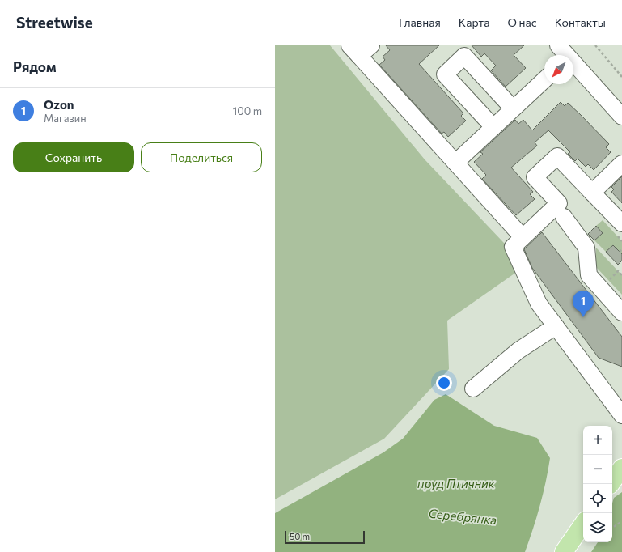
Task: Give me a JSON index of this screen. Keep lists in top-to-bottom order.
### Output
{
  "water": ["пруд Птичник", "Серебрянка"],
  "scale_bar": "50 m",
  "north": "bottom left",
  "page": {
    "header": "Streetwise",
    "nav": [
      "Главная",
      "Карта",
      "О нас",
      "Контакты"
    ],
    "heading": "Рядом",
    "list": [
      {
        "mark": "1",
        "name": "Ozon",
        "note": "Магазин",
        "value": "100 m"
      }
    ],
    "buttons": ["Сохранить", "Поделиться"],
    "pins": "1",
    "map_buttons": ["+", "−"],
    "scale": "50 m"
  }
}
